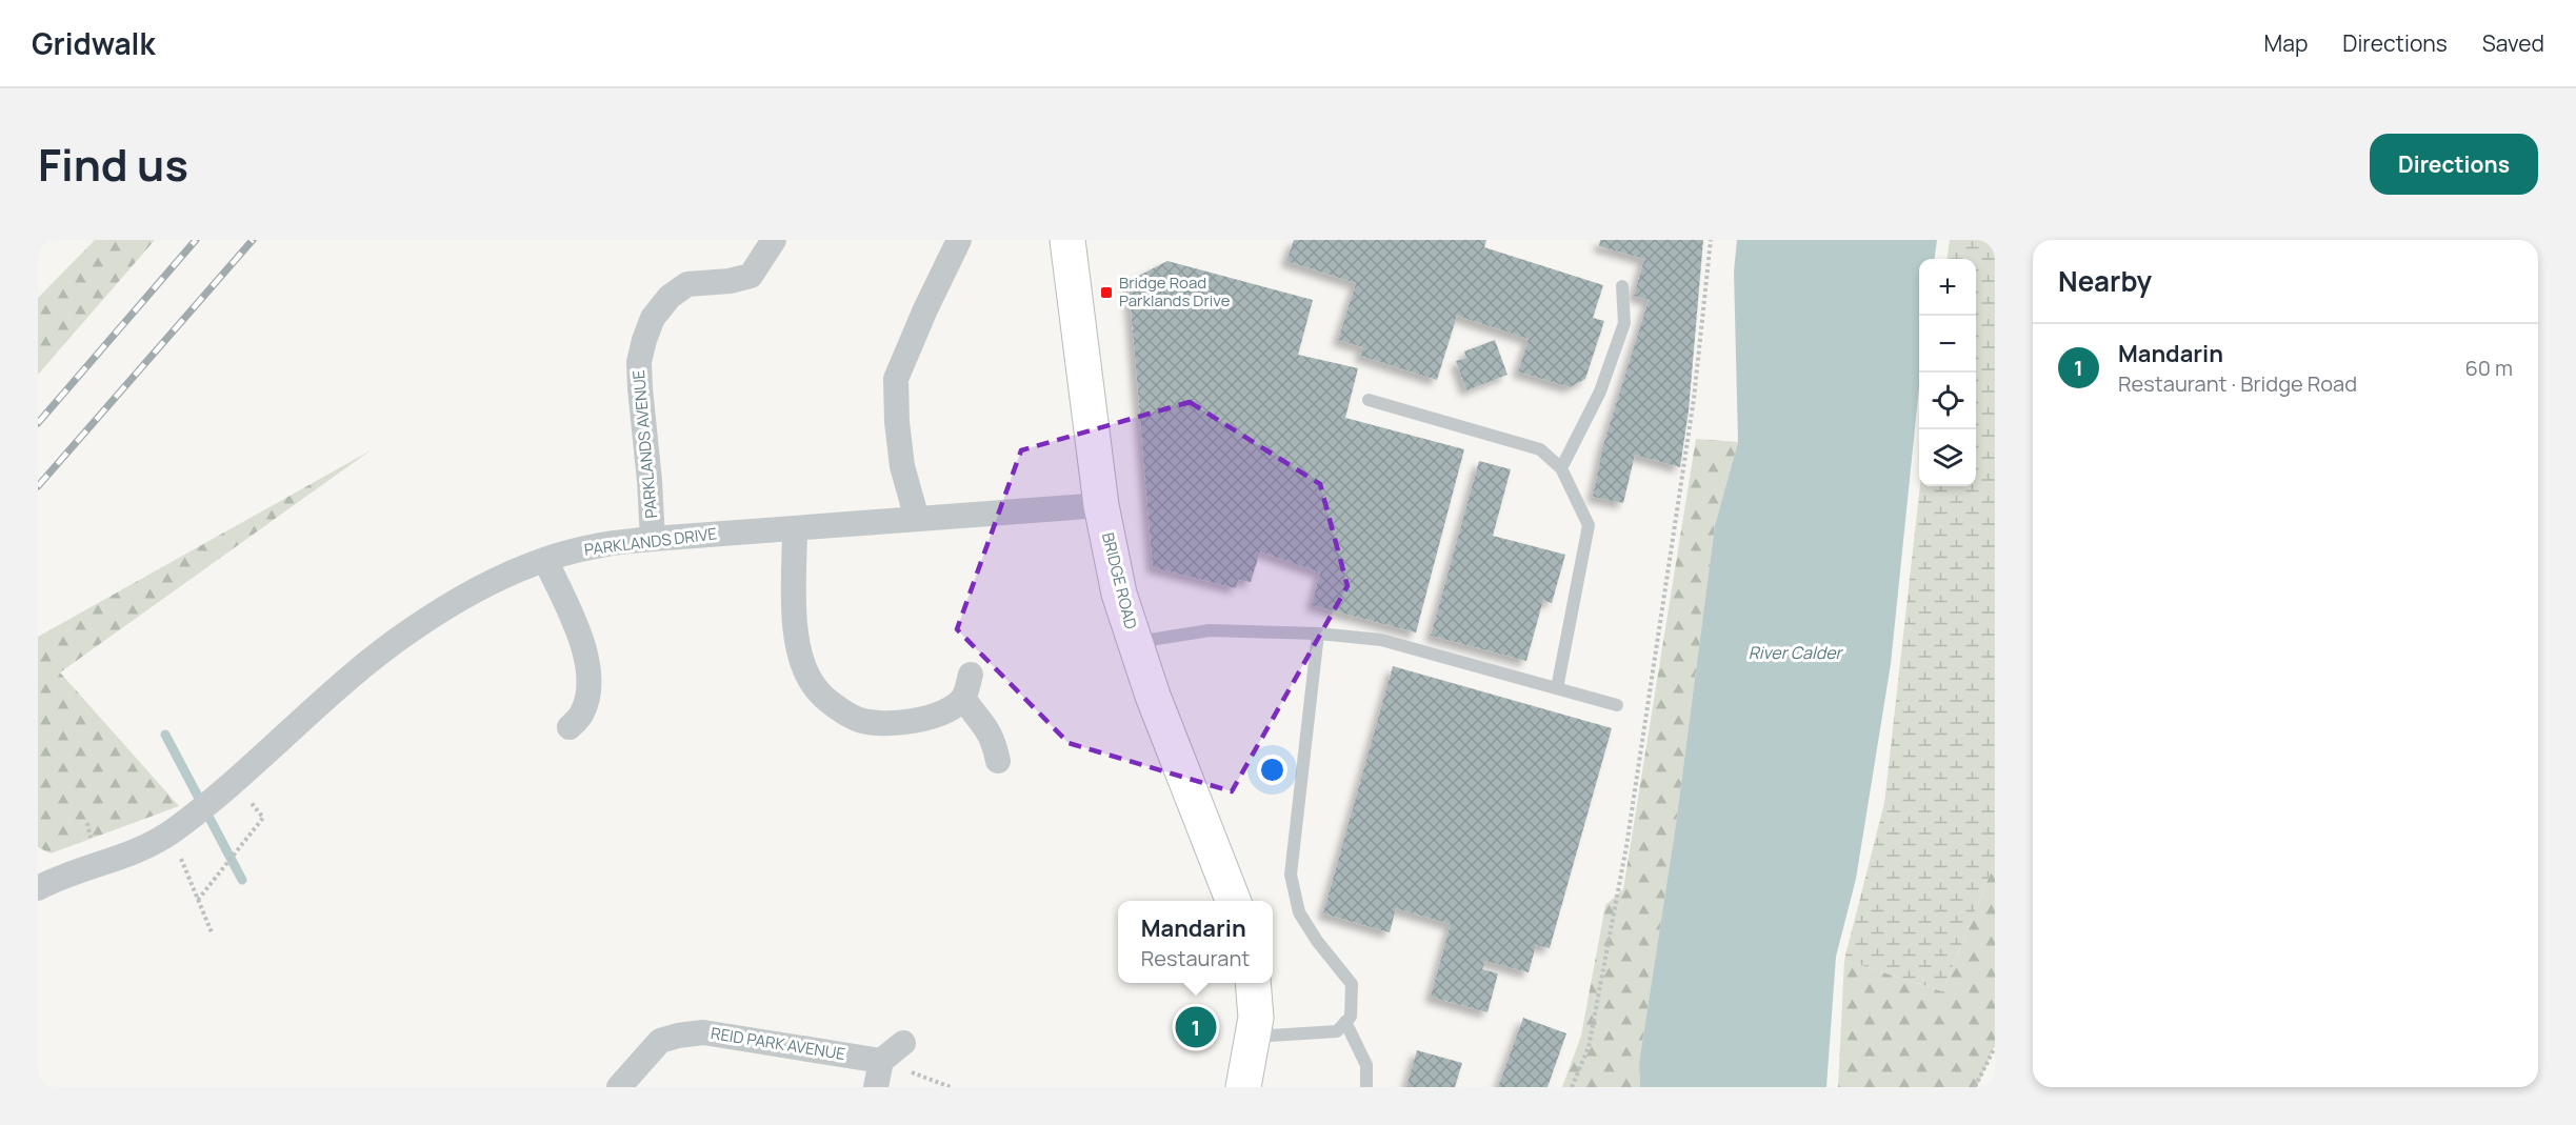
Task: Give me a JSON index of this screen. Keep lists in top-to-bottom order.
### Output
{
  "streets": {
    "highway": ["BRIDGE ROAD"],
    "street": ["PARKLANDS AVENUE", "PARKLANDS DRIVE", "REID PARK AVENUE"]
  },
  "crossings": [
    ["PARKLANDS AVENUE", "PARKLANDS DRIVE"],
    ["PARKLANDS DRIVE", "BRIDGE ROAD"]
  ],
  "water": ["River Calder"],
  "places": {
    "transit": ["Bridge Road Parklands Drive"]
  },
  "page": {
    "header": "Gridwalk",
    "nav": ["Map", "Directions", "Saved"],
    "title": "Find us",
    "buttons": "Directions",
    "heading": "Nearby",
    "map_buttons": ["+", "−"],
    "list": [
      {
        "mark": "1",
        "name": "Mandarin",
        "note": "Restaurant · Bridge Road",
        "value": "60 m"
      }
    ],
    "popup": ["Mandarin", "Restaurant"],
    "pins": "1"
  }
}
